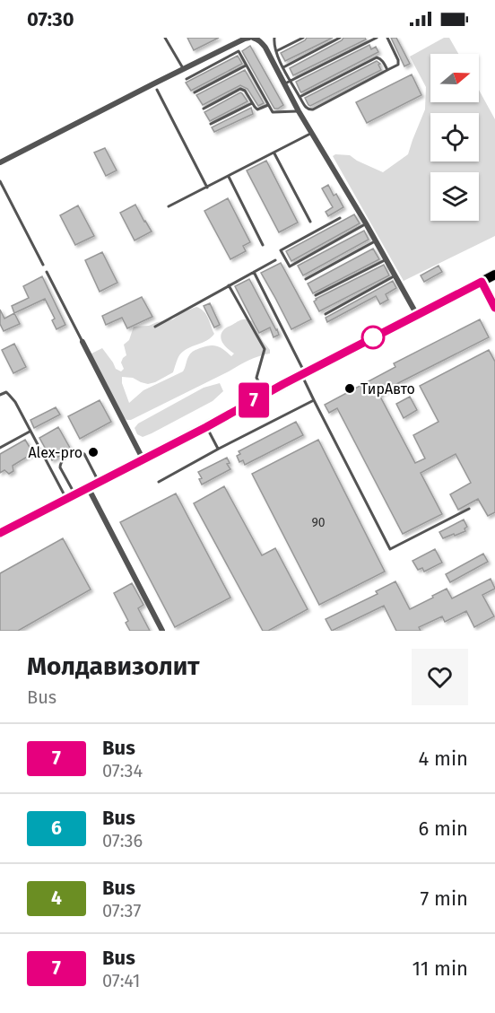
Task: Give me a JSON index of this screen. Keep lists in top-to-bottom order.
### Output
{
  "places": ["ТирАвто", "Alex-pro"],
  "lines": ["bus line 7"],
  "house_numbers": ["90"],
  "north": "right",
  "page": {
    "status": "07:30",
    "on_map": "7",
    "heading": ["Молдавизолит", "Bus"],
    "list": [
      {
        "mark": "7",
        "name": "Bus",
        "note": "07:34",
        "value": "4 min"
      },
      {
        "mark": "6",
        "name": "Bus",
        "note": "07:36",
        "value": "6 min"
      },
      {
        "mark": "4",
        "name": "Bus",
        "note": "07:37",
        "value": "7 min"
      },
      {
        "mark": "7",
        "name": "Bus",
        "note": "07:41",
        "value": "11 min"
      }
    ]
  }
}
